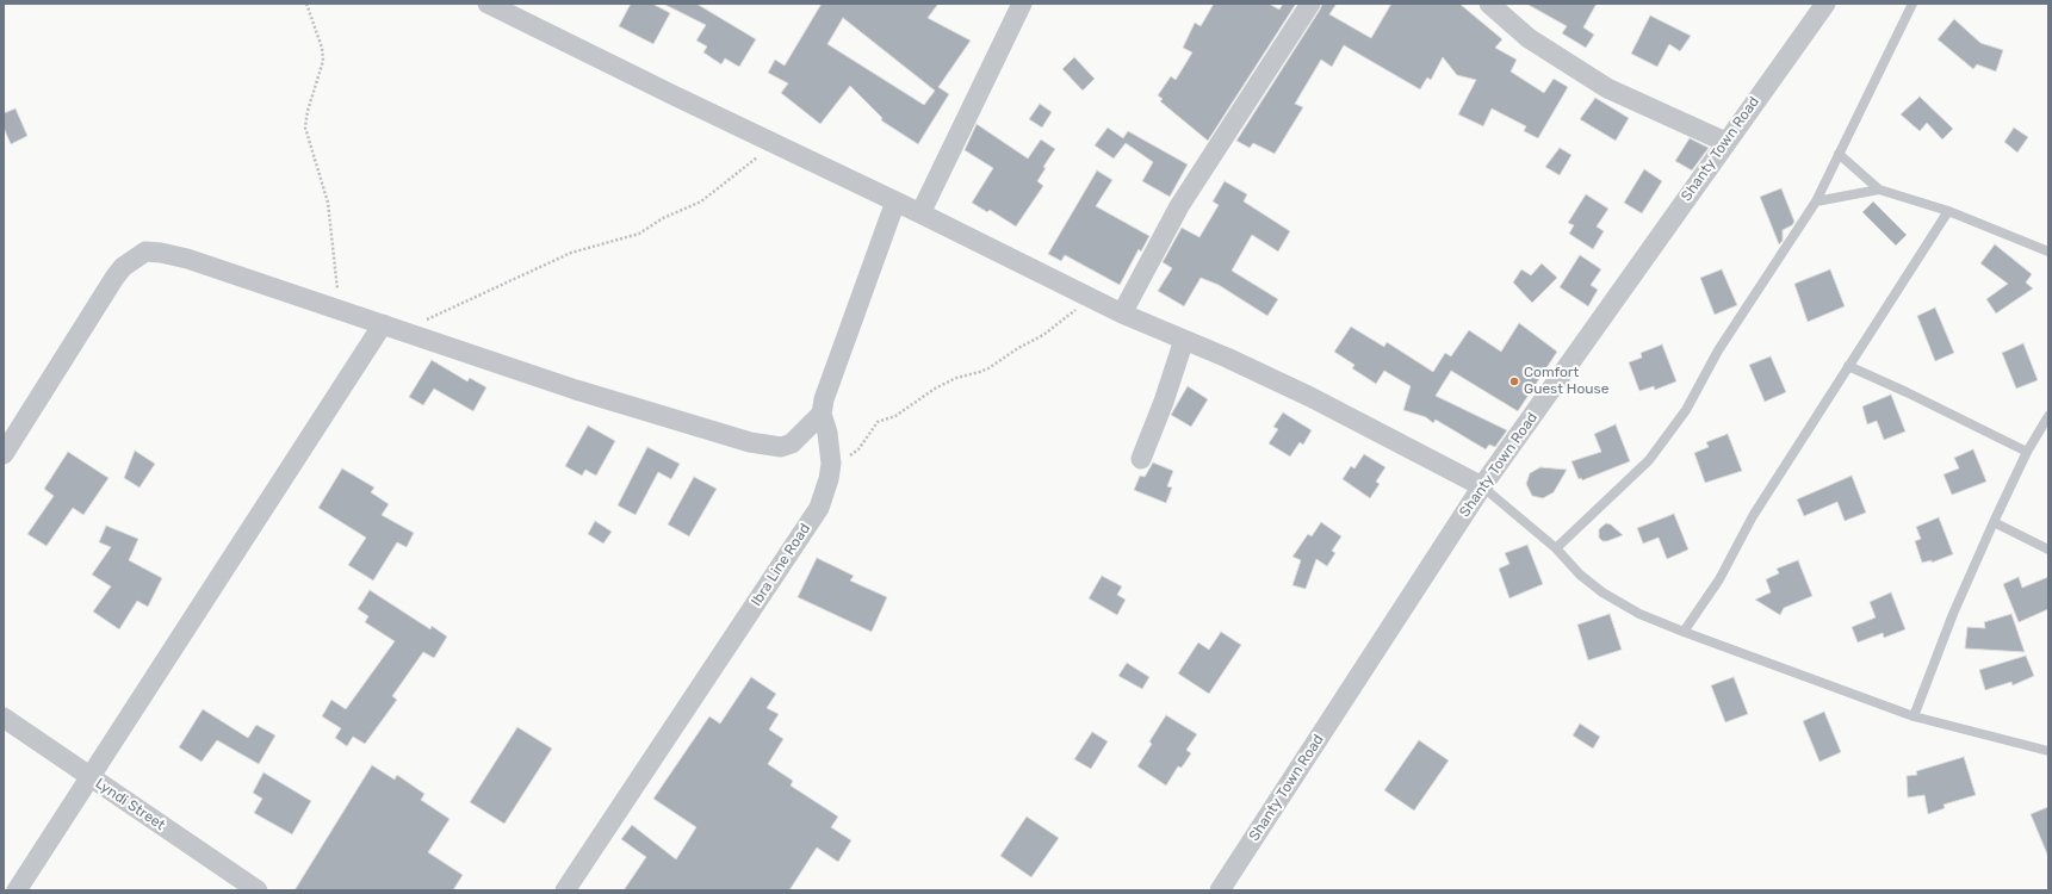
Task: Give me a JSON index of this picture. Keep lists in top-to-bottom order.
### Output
{
  "streets": {
    "street": ["Shanty Town Road", "Ibra Line Road", "Lyndi Street"]
  },
  "places": ["Comfort Guest House"]
}
